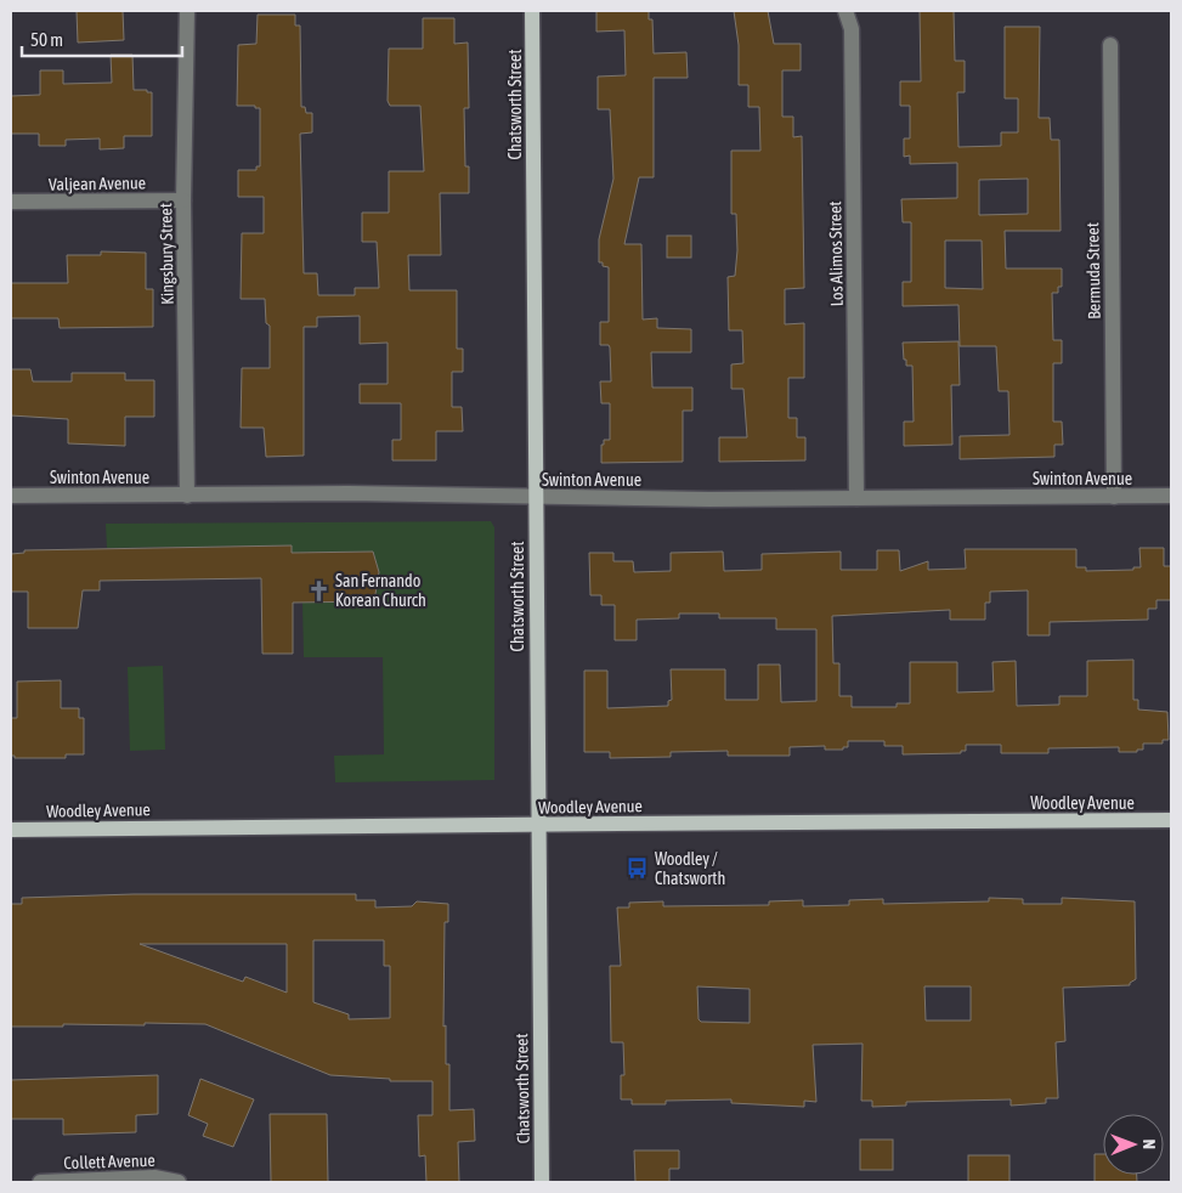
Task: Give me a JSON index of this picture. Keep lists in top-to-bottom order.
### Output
{
  "streets": {
    "main road": ["Chatsworth Street", "Woodley Avenue"],
    "street": [
      "Valjean Avenue",
      "Kingsbury Street",
      "Los Alimos Street",
      "Bermuda Street",
      "Swinton Avenue",
      "Collett Avenue"
    ]
  },
  "crossings": [
    ["Chatsworth Street", "Swinton Avenue"],
    ["Chatsworth Street", "Woodley Avenue"],
    ["Valjean Avenue", "Kingsbury Street"],
    ["Kingsbury Street", "Swinton Avenue"],
    ["Los Alimos Street", "Swinton Avenue"],
    ["Bermuda Street", "Swinton Avenue"]
  ],
  "places": {
    "church": ["San Fernando Korean Church"],
    "bus stop": ["Woodley / Chatsworth"]
  },
  "scale_bar": "50 m",
  "north": "right"
}
